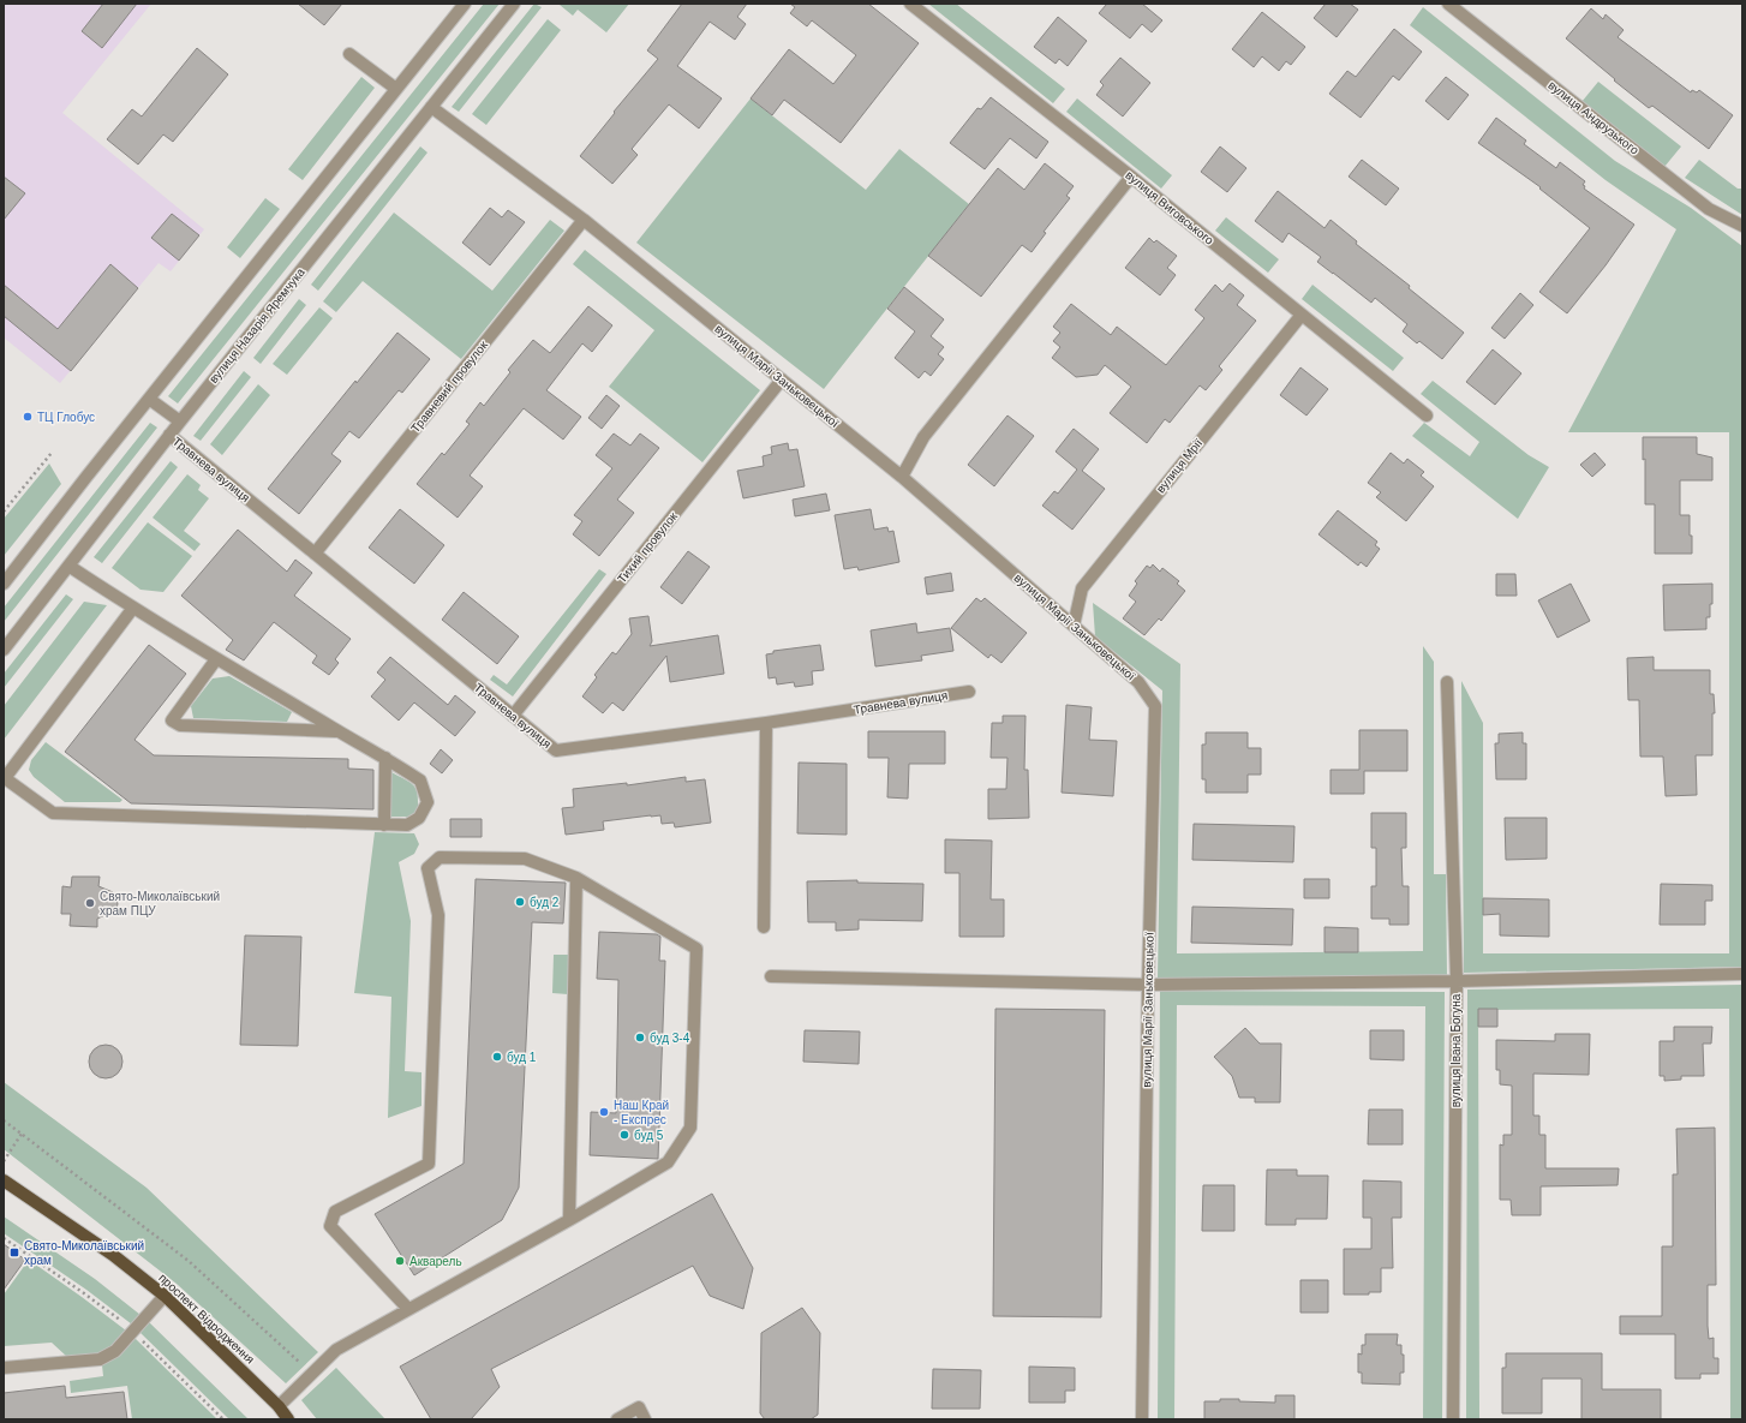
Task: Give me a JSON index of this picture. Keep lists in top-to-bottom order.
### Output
{
  "streets": {
    "main road": ["проспект Відродження"],
    "street": [
      "вулиця Андрузького",
      "вулиця Виговського",
      "вулиця Назарія Яремчука",
      "вулиця Марії Заньковецької",
      "Травневий провулок",
      "вулиця Мрії",
      "Травнева вулиця",
      "Тихий провулок",
      "вулиця Івана Богуна"
    ]
  },
  "crossings": [
    ["вулиця Виговського", "вулиця Мрії"],
    ["вулиця Назарія Яремчука", "вулиця Марії Заньковецької"],
    ["вулиця Назарія Яремчука", "Травнева вулиця"],
    ["вулиця Марії Заньковецької", "Травневий провулок"],
    ["вулиця Марії Заньковецької", "вулиця Мрії"],
    ["вулиця Марії Заньковецької", "Тихий провулок"],
    ["Травневий провулок", "Травнева вулиця"],
    ["Травнева вулиця", "Тихий провулок"]
  ],
  "places": {
    "other": [
      "ТЦ Глобус",
      "буд 2",
      "Свято-Миколаївський храм ПЦУ",
      "буд 3-4",
      "буд 1",
      "Наш Край - Експрес",
      "буд 5",
      "Акварель"
    ],
    "transit": ["Свято-Миколаївський храм"]
  }
}
